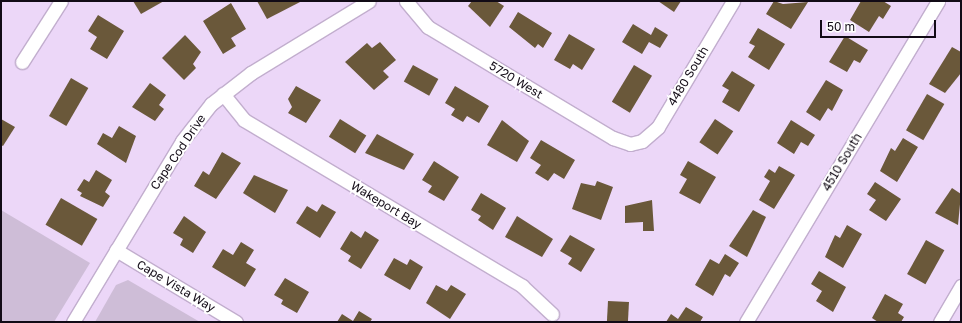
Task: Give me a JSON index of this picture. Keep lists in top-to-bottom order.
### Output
{
  "streets": {
    "street": [
      "4480 South",
      "5720 West",
      "Cape Cod Drive",
      "4510 South",
      "Wakeport Bay",
      "Cape Vista Way"
    ]
  },
  "crossings": [
    ["4480 South", "5720 West"],
    ["Cape Cod Drive", "Wakeport Bay"],
    ["Cape Cod Drive", "Cape Vista Way"]
  ],
  "scale_bar": "50 m"
}
